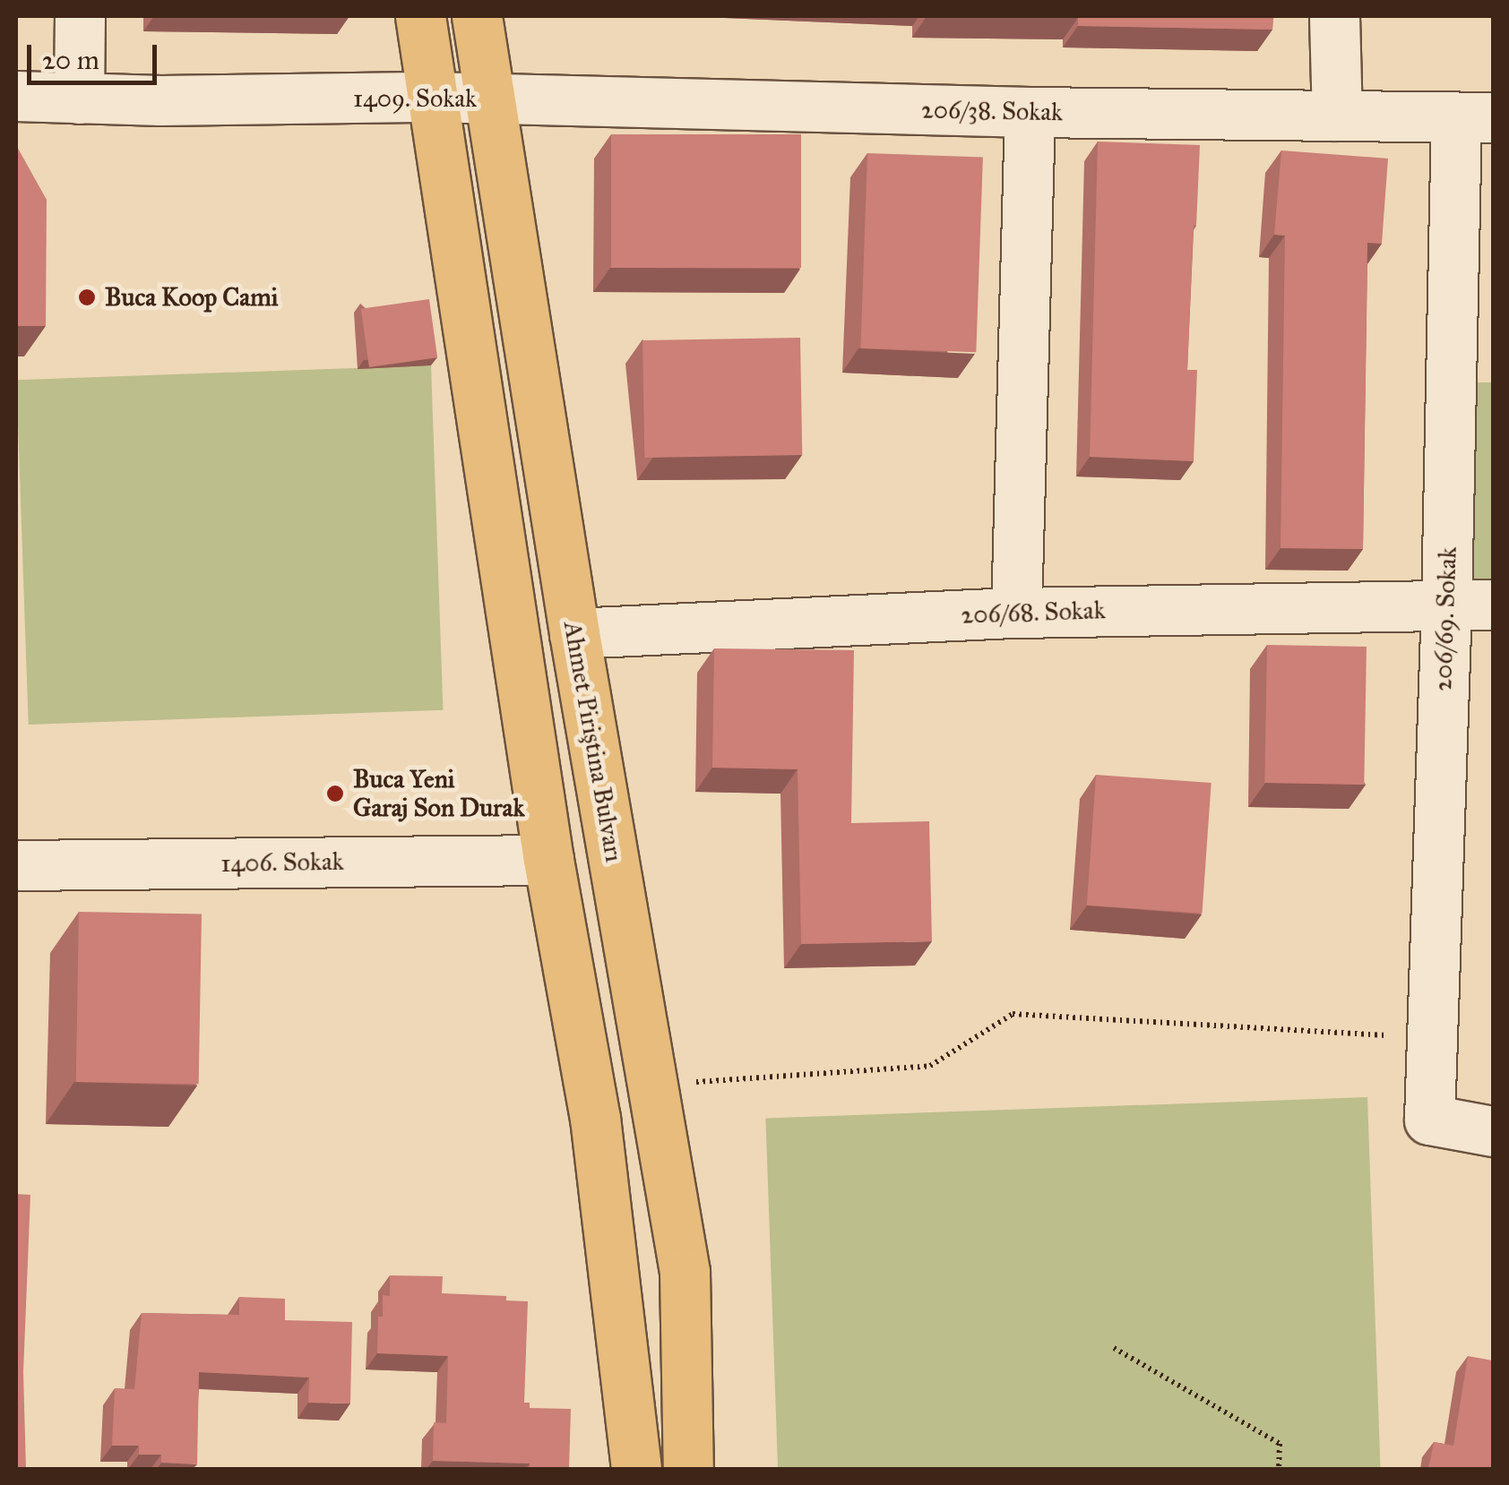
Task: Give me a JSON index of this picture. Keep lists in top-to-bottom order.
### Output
{
  "streets": {
    "main road": ["Ahmet Piriştina Bulvarı"],
    "street": [
      "1409. Sokak",
      "206/38. Sokak",
      "206/68. Sokak",
      "206/69. Sokak",
      "1406. Sokak"
    ]
  },
  "crossings": [
    ["1409. Sokak", "206/38. Sokak"],
    ["1409. Sokak", "Ahmet Piriştina Bulvarı"],
    ["206/38. Sokak", "206/69. Sokak"],
    ["206/38. Sokak", "Ahmet Piriştina Bulvarı"],
    ["206/68. Sokak", "206/69. Sokak"],
    ["206/68. Sokak", "Ahmet Piriştina Bulvarı"]
  ],
  "places": ["Buca Koop Cami", "Buca Yeni Garaj Son Durak"],
  "scale_bar": "20 m"
}
